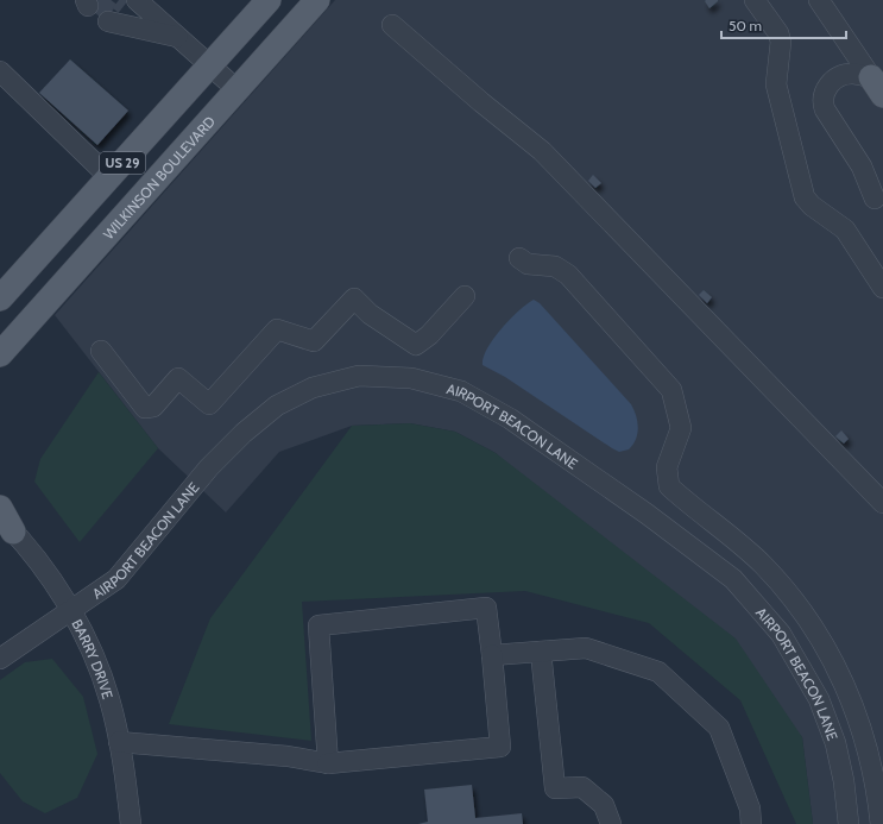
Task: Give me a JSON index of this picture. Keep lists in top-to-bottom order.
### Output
{
  "streets": {
    "main road": ["US 29", "WILKINSON BOULEVARD"],
    "street": ["AIRPORT BEACON LANE", "BARRY DRIVE"]
  },
  "crossings": [
    ["AIRPORT BEACON LANE", "BARRY DRIVE"]
  ],
  "scale_bar": "50 m"
}
